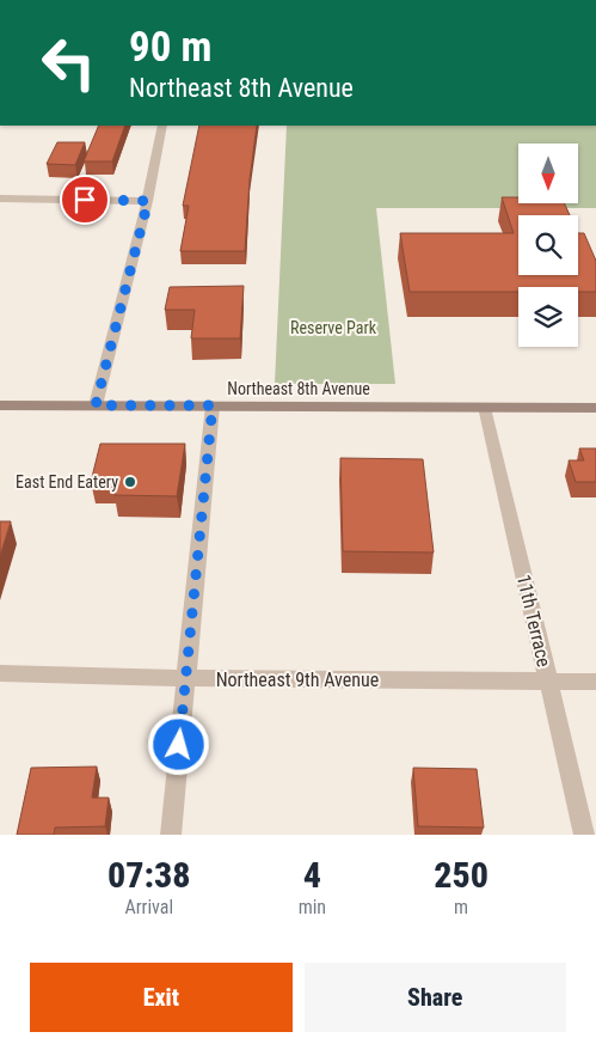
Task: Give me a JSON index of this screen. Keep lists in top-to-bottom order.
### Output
{
  "streets": {
    "street": ["Northeast 8th Avenue", "11th Terrace", "Northeast 9th Avenue"]
  },
  "crossings": [
    ["Northeast 8th Avenue", "11th Terrace"],
    ["11th Terrace", "Northeast 9th Avenue"]
  ],
  "parks": ["Reserve Park"],
  "places": ["East End Eatery"],
  "north": "bottom",
  "page": {
    "turn": ["90 m", "Northeast 8th Avenue"],
    "eta": [
      "07:38",
      "Arrival",
      "4",
      "min",
      "250",
      "m"
    ],
    "buttons": ["Exit", "Share"]
  }
}
